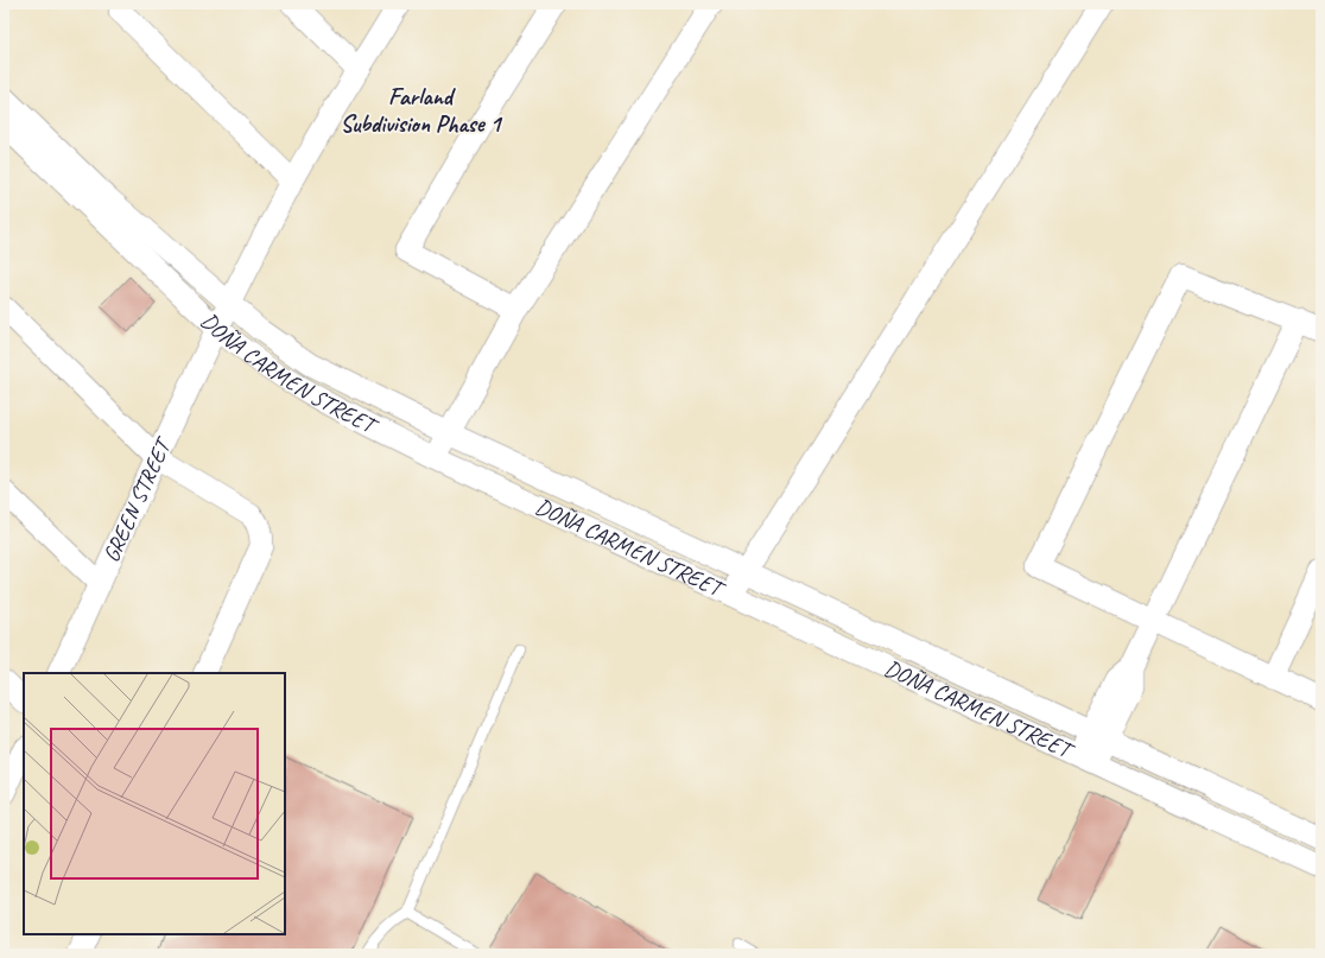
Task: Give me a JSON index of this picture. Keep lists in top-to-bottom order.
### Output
{
  "streets": {
    "street": ["DOÑA CARMEN STREET", "GREEN STREET"]
  },
  "crossings": [
    ["DOÑA CARMEN STREET", "GREEN STREET"]
  ],
  "districts": ["Farland Subdivision Phase 1"]
}
